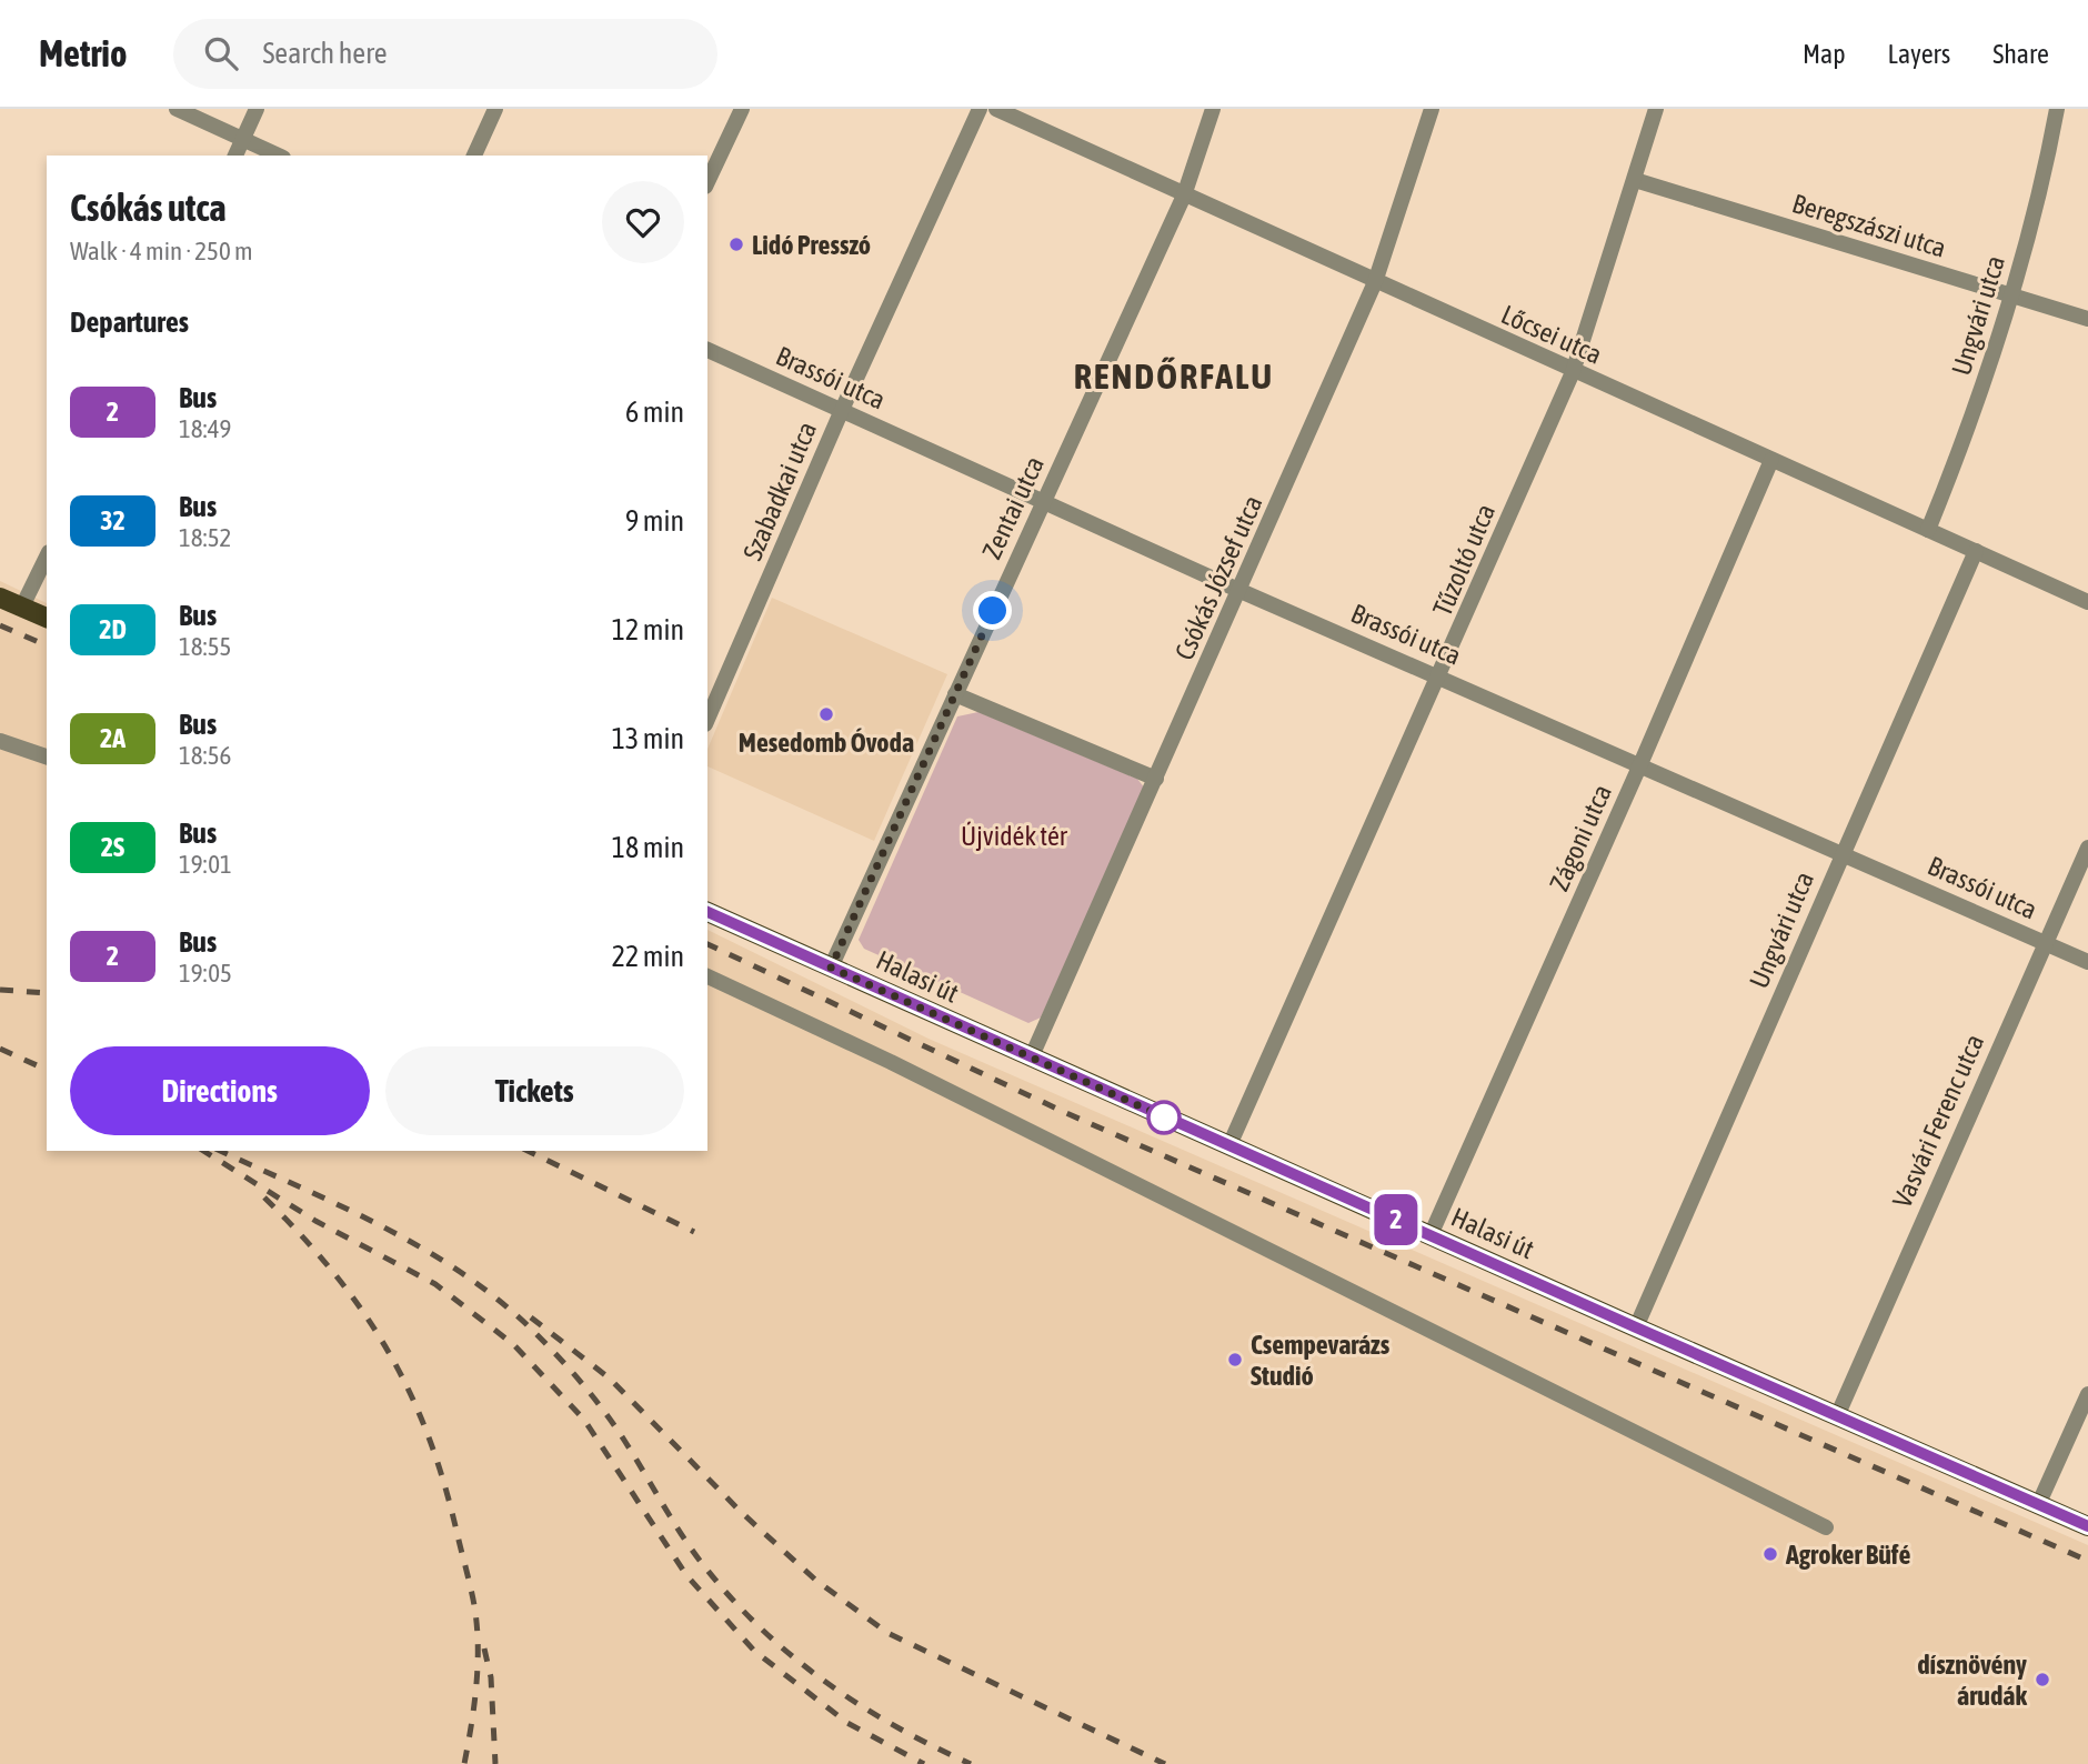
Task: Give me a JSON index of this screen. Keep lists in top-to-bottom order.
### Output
{
  "streets": {
    "main road": ["Halasi út"],
    "street": [
      "Beregszászi utca",
      "Ungvári utca",
      "Lőcsei utca",
      "Brassói utca",
      "Szabadkai utca",
      "Zentai utca",
      "Tűzoltó utca",
      "Csókás József utca",
      "Zágoni utca",
      "Vasvári Ferenc utca"
    ]
  },
  "crossings": [
    ["Beregszászi utca", "Ungvári utca"],
    ["Beregszászi utca", "Tűzoltó utca"],
    ["Ungvári utca", "Lőcsei utca"],
    ["Ungvári utca", "Brassói utca"],
    ["Ungvári utca", "Halasi út"],
    ["Lőcsei utca", "Zentai utca"],
    ["Lőcsei utca", "Tűzoltó utca"],
    ["Lőcsei utca", "Csókás József utca"],
    ["Lőcsei utca", "Zágoni utca"],
    ["Brassói utca", "Szabadkai utca"],
    ["Brassói utca", "Zentai utca"],
    ["Brassói utca", "Tűzoltó utca"],
    ["Brassói utca", "Csókás József utca"],
    ["Brassói utca", "Zágoni utca"],
    ["Brassói utca", "Vasvári Ferenc utca"],
    ["Zentai utca", "Halasi út"],
    ["Tűzoltó utca", "Halasi út"],
    ["Csókás József utca", "Halasi út"],
    ["Zágoni utca", "Halasi út"],
    ["Halasi út", "Vasvári Ferenc utca"]
  ],
  "districts": ["RENDŐRFALU"],
  "parks": ["Újvidék tér"],
  "places": [
    "Lidó Presszó",
    "Mesedomb Óvoda",
    "Csempevarázs Studió",
    "Agroker Büfé",
    "dísznövény árudák"
  ],
  "lines": ["bus line 2"],
  "page": {
    "header": "Metrio",
    "search": "Search here",
    "nav": ["Map", "Layers", "Share"],
    "on_map": "2",
    "heading": [
      ["Csókás utca", "Walk · 4 min · 250 m"],
      "Departures"
    ],
    "list": [
      {
        "mark": "2",
        "name": "Bus",
        "note": "18:49",
        "value": "6 min"
      },
      {
        "mark": "32",
        "name": "Bus",
        "note": "18:52",
        "value": "9 min"
      },
      {
        "mark": "2D",
        "name": "Bus",
        "note": "18:55",
        "value": "12 min"
      },
      {
        "mark": "2A",
        "name": "Bus",
        "note": "18:56",
        "value": "13 min"
      },
      {
        "mark": "2S",
        "name": "Bus",
        "note": "19:01",
        "value": "18 min"
      },
      {
        "mark": "2",
        "name": "Bus",
        "note": "19:05",
        "value": "22 min"
      }
    ],
    "buttons": ["Directions", "Tickets"]
  }
}
